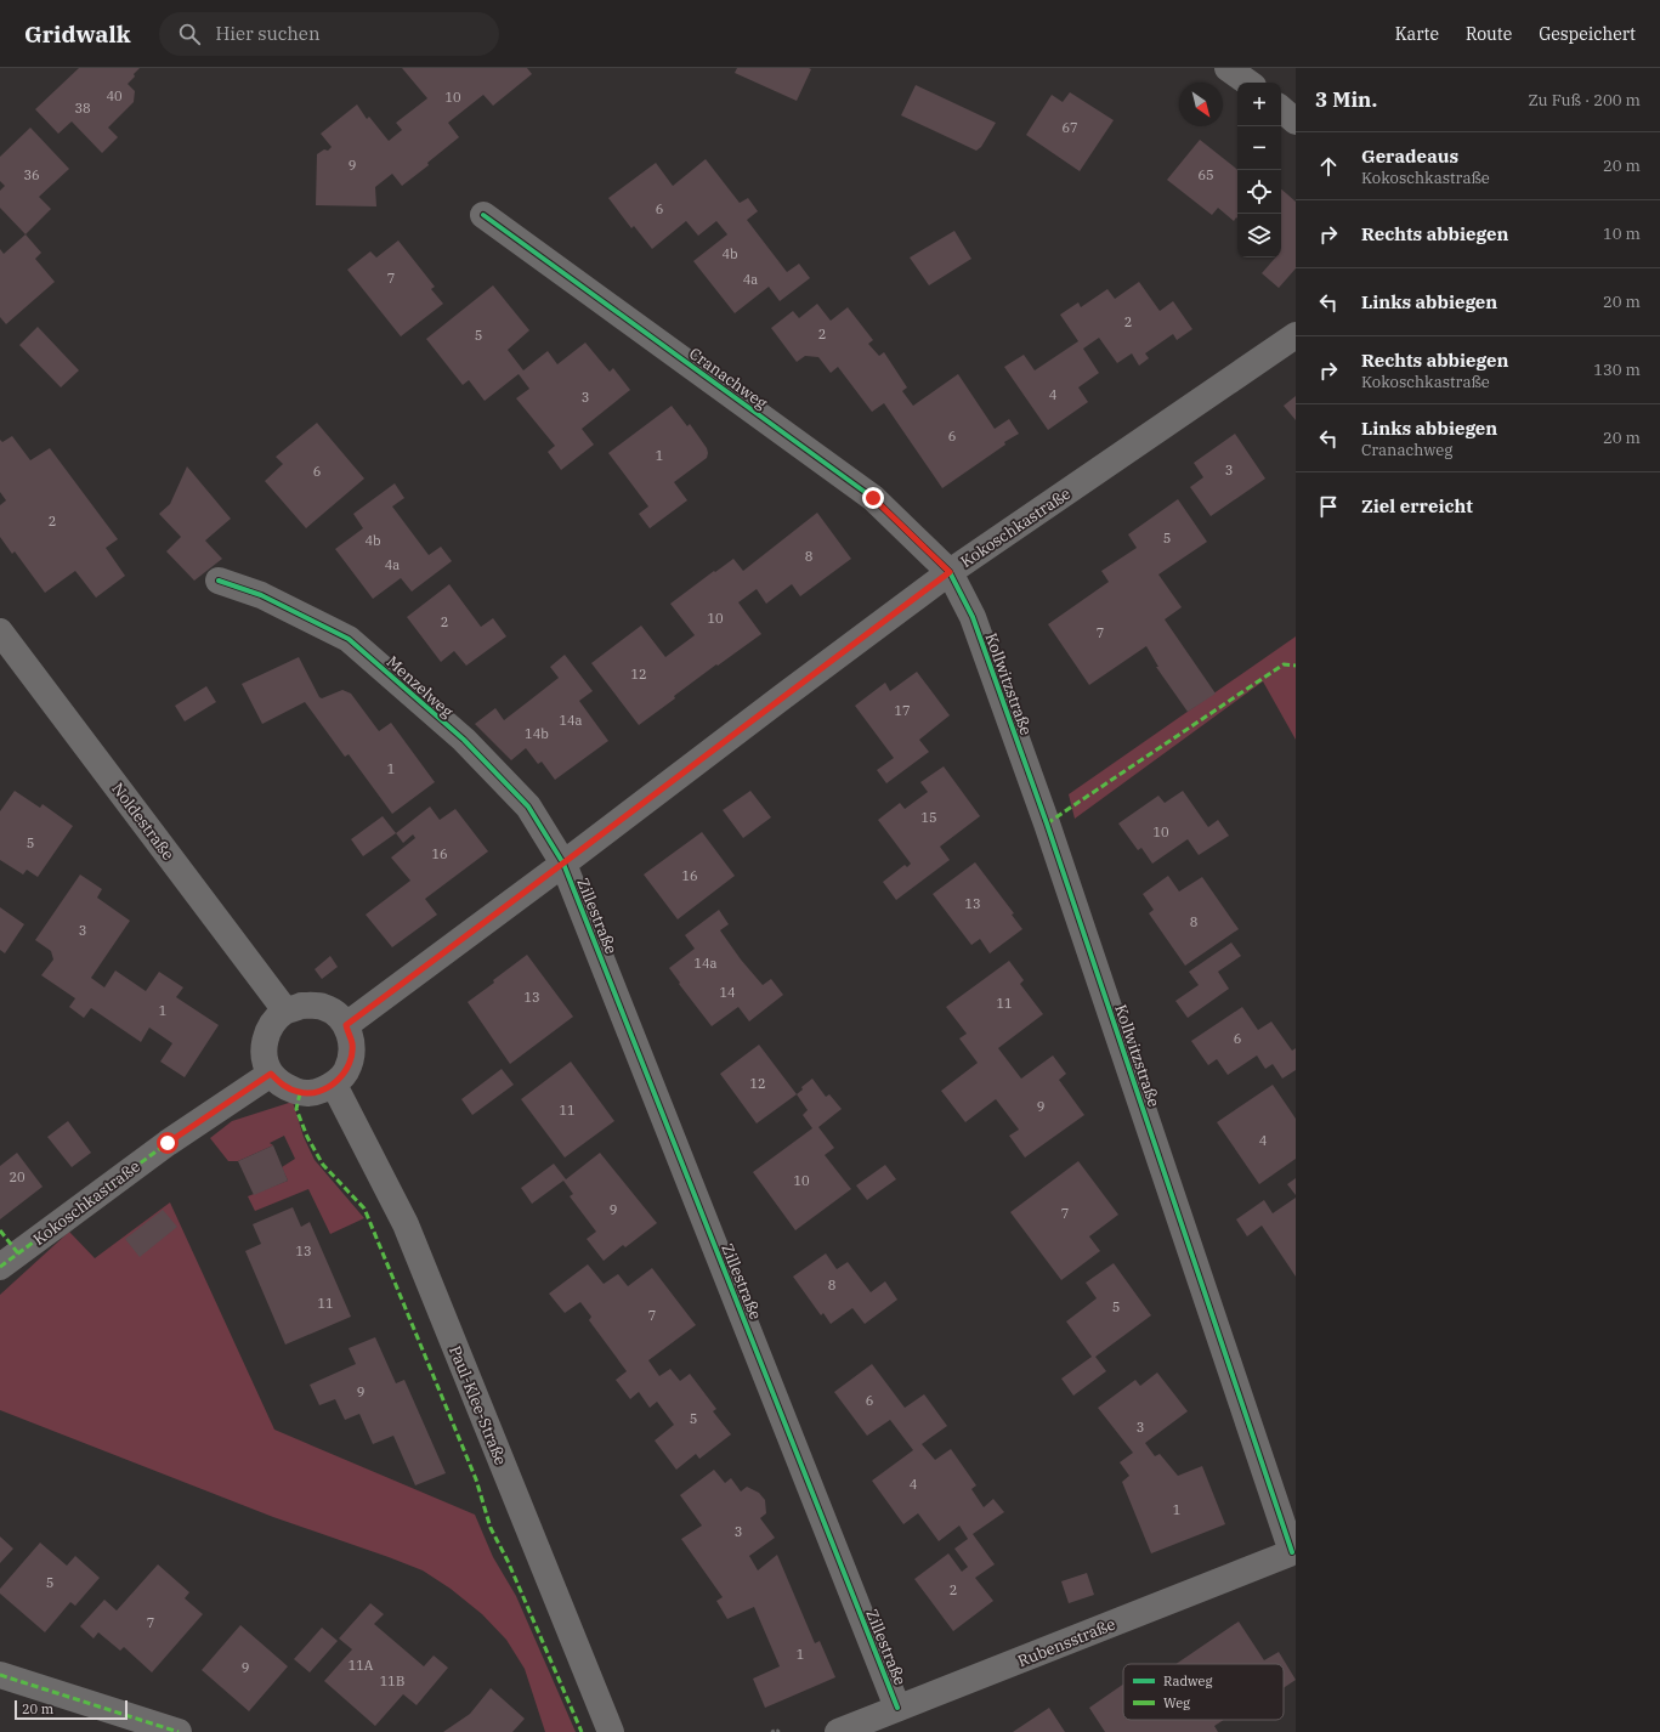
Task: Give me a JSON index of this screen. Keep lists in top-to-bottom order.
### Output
{
  "streets": {
    "street": [
      "Cranachweg",
      "Kokoschkastraße",
      "Kollwitzstraße",
      "Menzelweg",
      "Noldestraße",
      "Zillestraße",
      "Paul-Klee-Straße",
      "Rubensstraße"
    ]
  },
  "crossings": [
    ["Cranachweg", "Kokoschkastraße"],
    ["Cranachweg", "Kollwitzstraße"],
    ["Kokoschkastraße", "Kollwitzstraße"],
    ["Kokoschkastraße", "Menzelweg"],
    ["Kokoschkastraße", "Noldestraße"],
    ["Kokoschkastraße", "Zillestraße"],
    ["Kokoschkastraße", "Paul-Klee-Straße"],
    ["Kollwitzstraße", "Rubensstraße"],
    ["Menzelweg", "Zillestraße"],
    ["Noldestraße", "Paul-Klee-Straße"],
    ["Zillestraße", "Rubensstraße"]
  ],
  "house_numbers": [
    "40",
    "10",
    "38",
    "67",
    "9",
    "36",
    "65",
    "6",
    "4b",
    "7",
    "4a",
    "2",
    "2",
    "5",
    "4",
    "3",
    "6",
    "1",
    "3",
    "6",
    "2",
    "5",
    "4b",
    "8",
    "4a",
    "10",
    "2",
    "7",
    "12",
    "17",
    "14a",
    "14b",
    "1",
    "15",
    "10",
    "5",
    "16",
    "16",
    "13",
    "8",
    "3",
    "14a",
    "14",
    "13",
    "11",
    "1",
    "6",
    "12",
    "9",
    "11",
    "4",
    "20",
    "10",
    "9",
    "7",
    "13",
    "8",
    "11",
    "5",
    "7",
    "9",
    "6",
    "5",
    "3",
    "4",
    "1",
    "3",
    "5",
    "2",
    "7",
    "1",
    "11A",
    "9",
    "11B"
  ],
  "legend": ["Radweg", "Weg"],
  "scale_bar": "20 m",
  "north": "bottom right",
  "page": {
    "header": "Gridwalk",
    "search": "Hier suchen",
    "nav": ["Karte", "Route", "Gespeichert"],
    "heading": ["3 Min.", "Zu Fuß · 200 m"],
    "map_buttons": ["+", "−"],
    "list": [
      ["Geradeaus", "Kokoschkastraße", "20 m"],
      ["Rechts abbiegen", "10 m"],
      ["Links abbiegen", "20 m"],
      ["Rechts abbiegen", "Kokoschkastraße", "130 m"],
      ["Links abbiegen", "Cranachweg", "20 m"],
      "Ziel erreicht"
    ],
    "scale": "20 m"
  }
}
